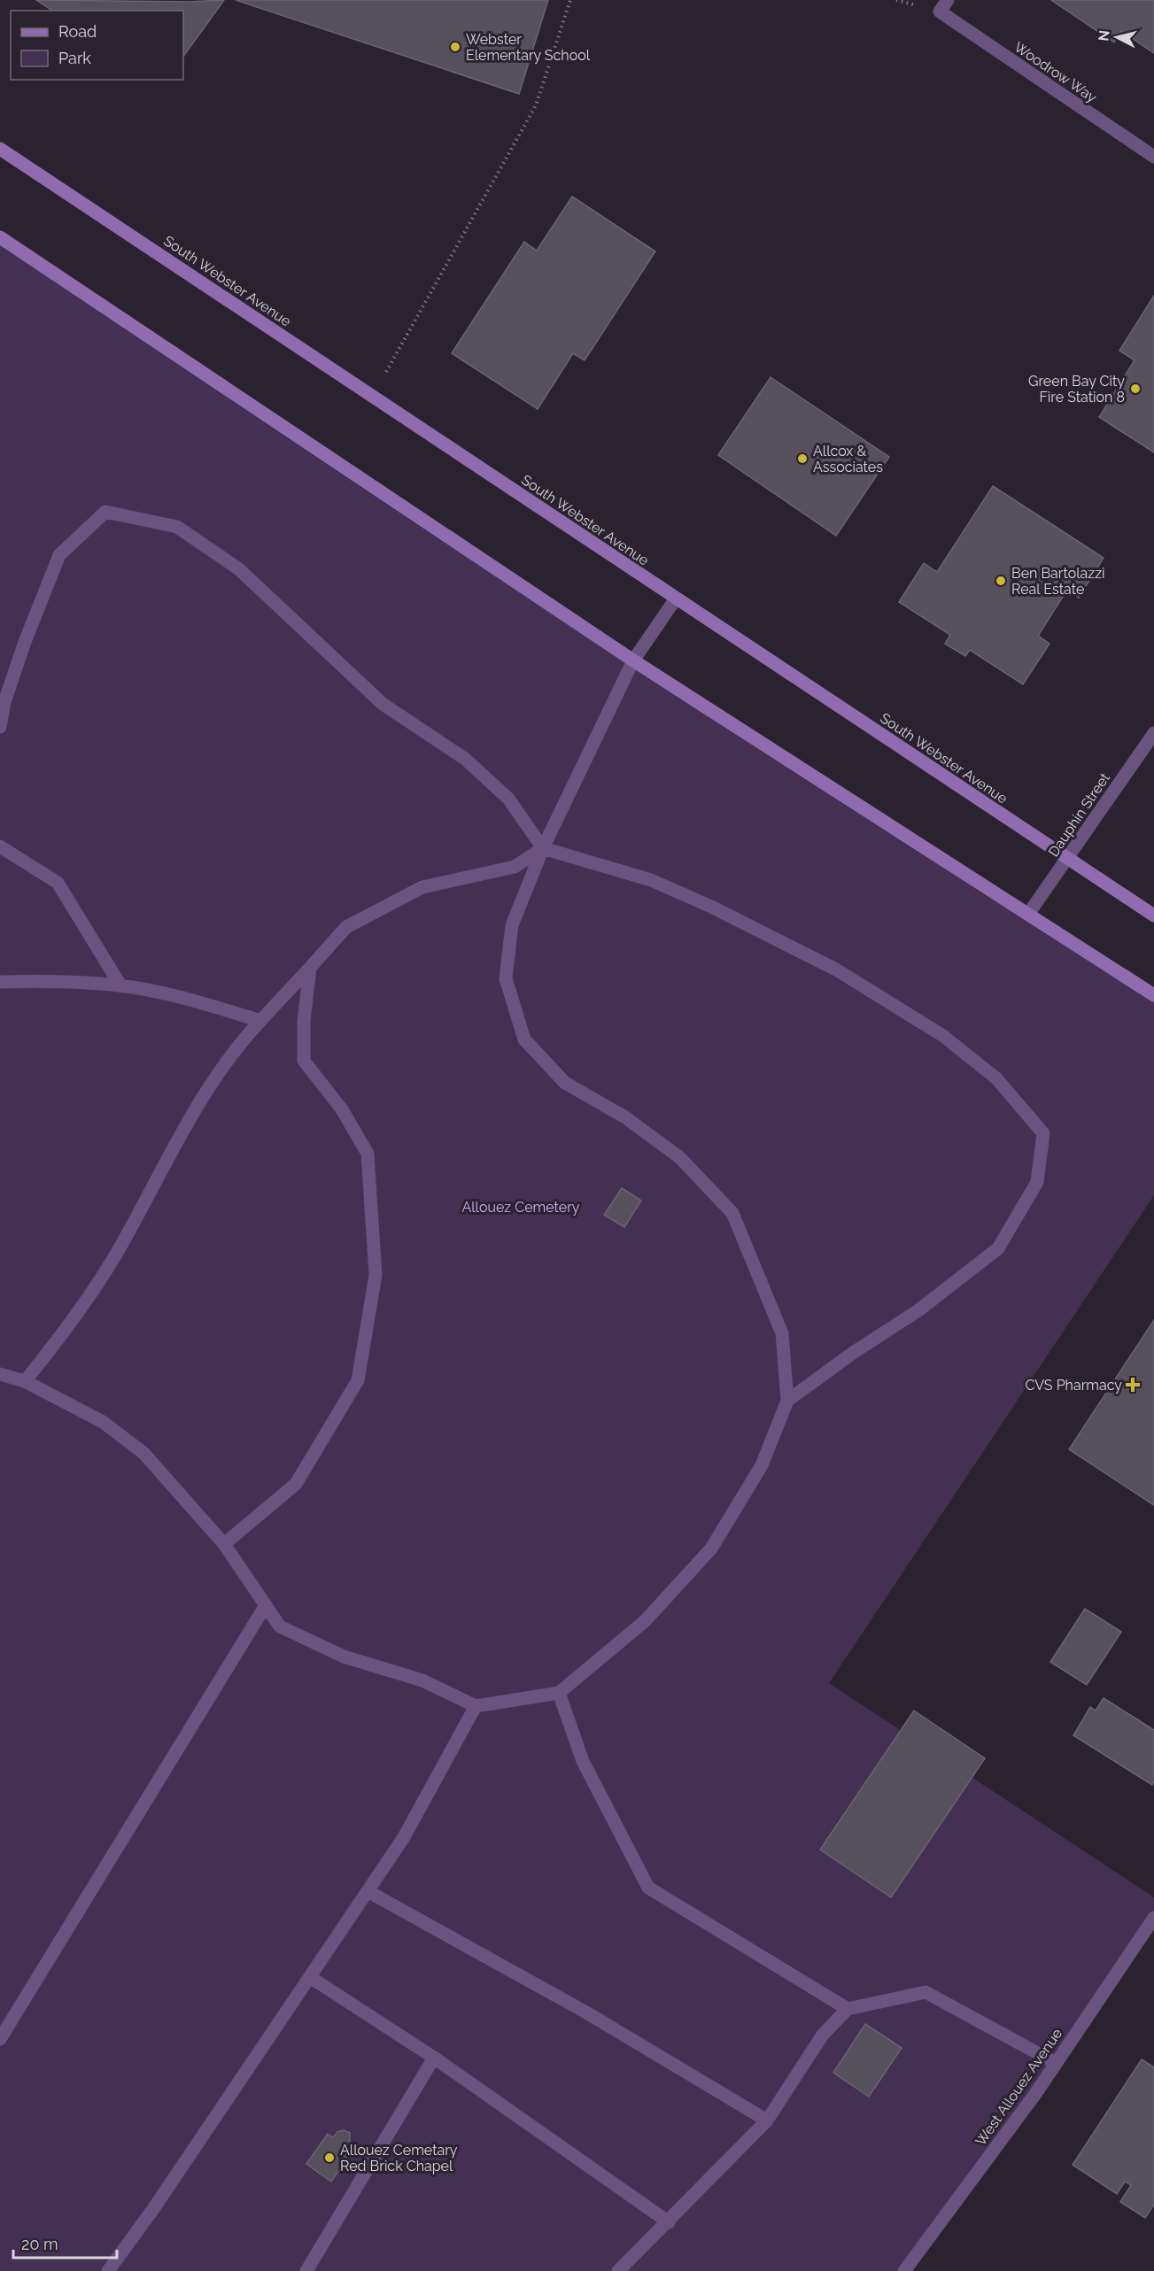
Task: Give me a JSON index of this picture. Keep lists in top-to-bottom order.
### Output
{
  "streets": {
    "main road": ["South Webster Avenue"],
    "street": ["Woodrow Way", "Dauphin Street", "West Allouez Avenue"]
  },
  "crossings": [
    ["South Webster Avenue", "Dauphin Street"]
  ],
  "parks": ["Allouez Cemetery"],
  "places": {
    "other": [
      "Webster Elementary School",
      "Green Bay City Fire Station 8",
      "Allcox & Associates",
      "Ben Bartolazzi Real Estate",
      "Allouez Cemetary Red Brick Chapel"
    ],
    "health": ["CVS Pharmacy"]
  },
  "legend": ["Road", "Park"],
  "scale_bar": "20 m",
  "north": "left"
}
